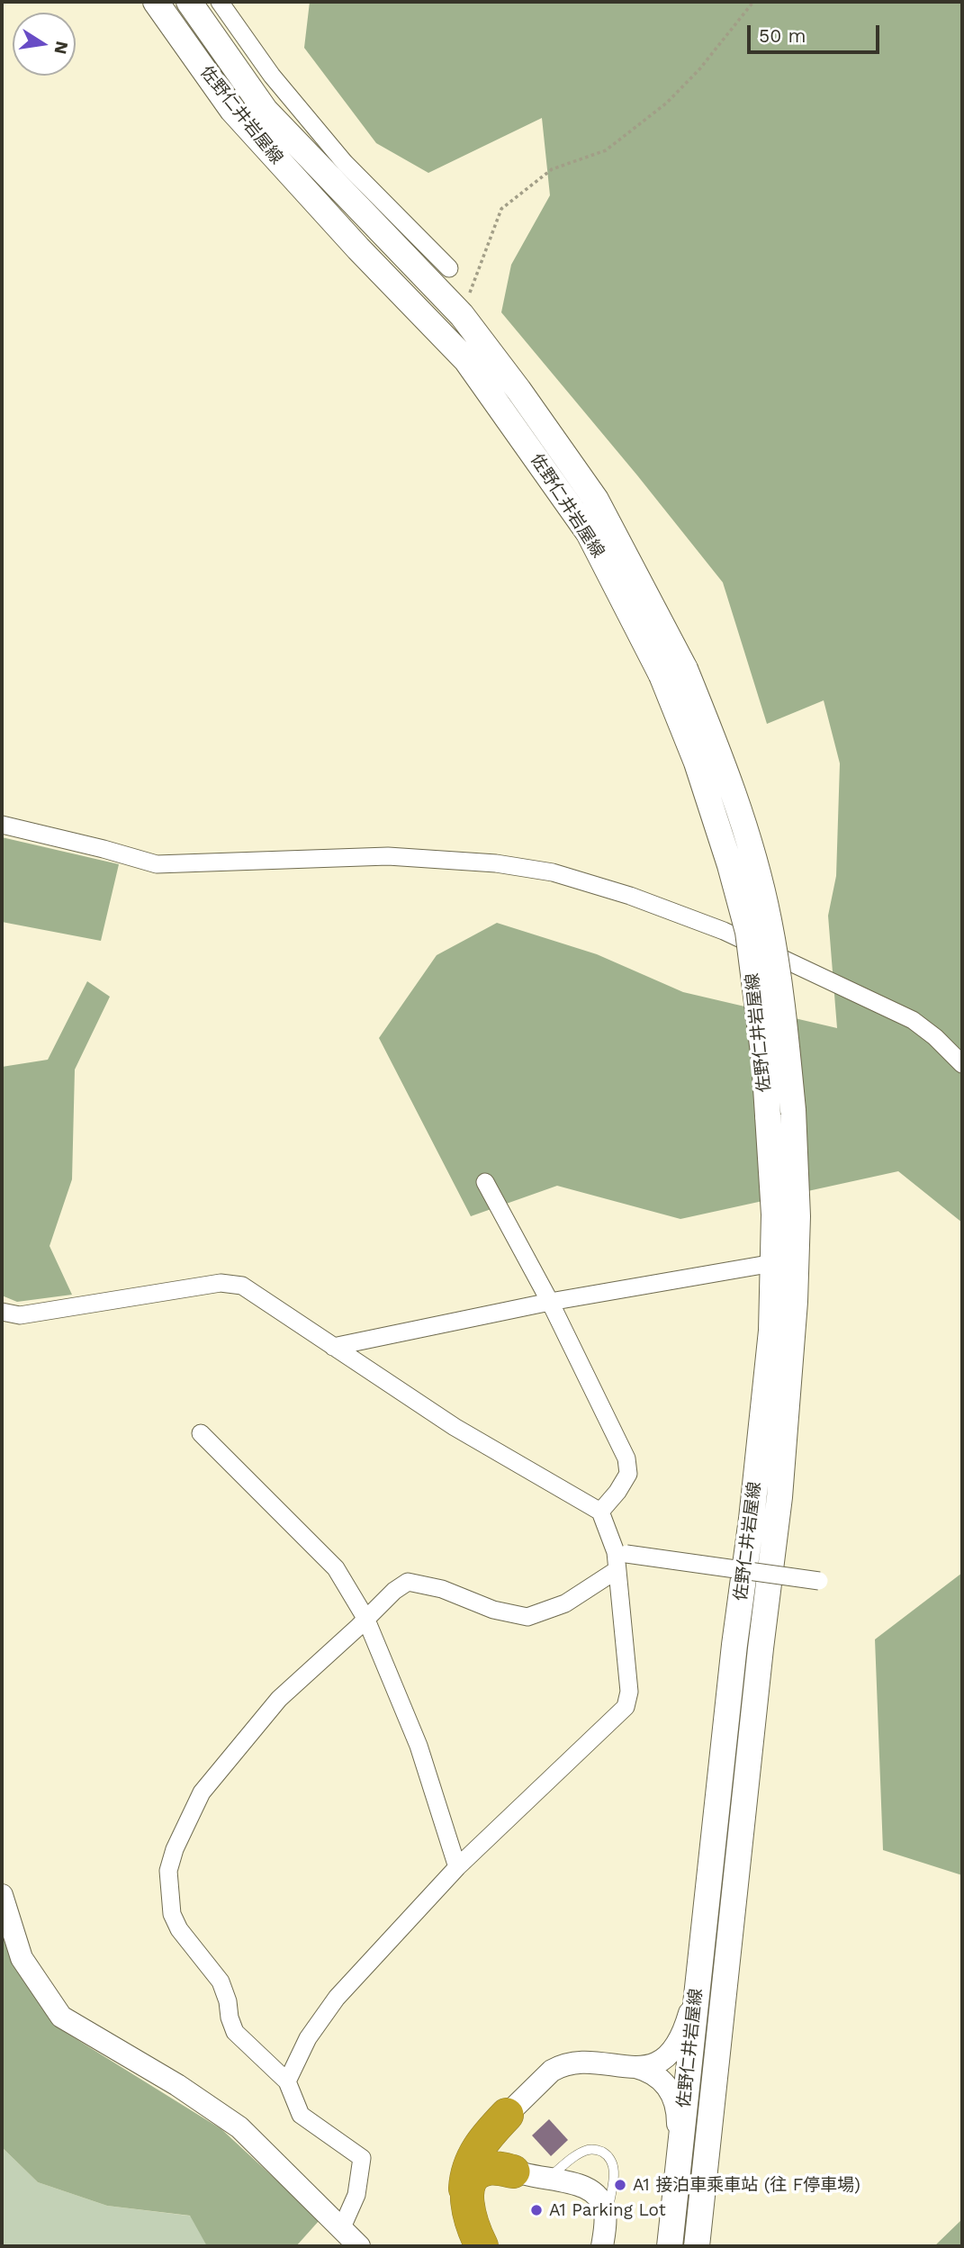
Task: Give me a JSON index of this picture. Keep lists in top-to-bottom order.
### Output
{
  "streets": {
    "main road": ["佐野仁井岩屋線"]
  },
  "places": ["A1 接泊車乘車站 (往 F停車場)", "A1 Parking Lot"],
  "scale_bar": "50 m",
  "north": "right"
}
